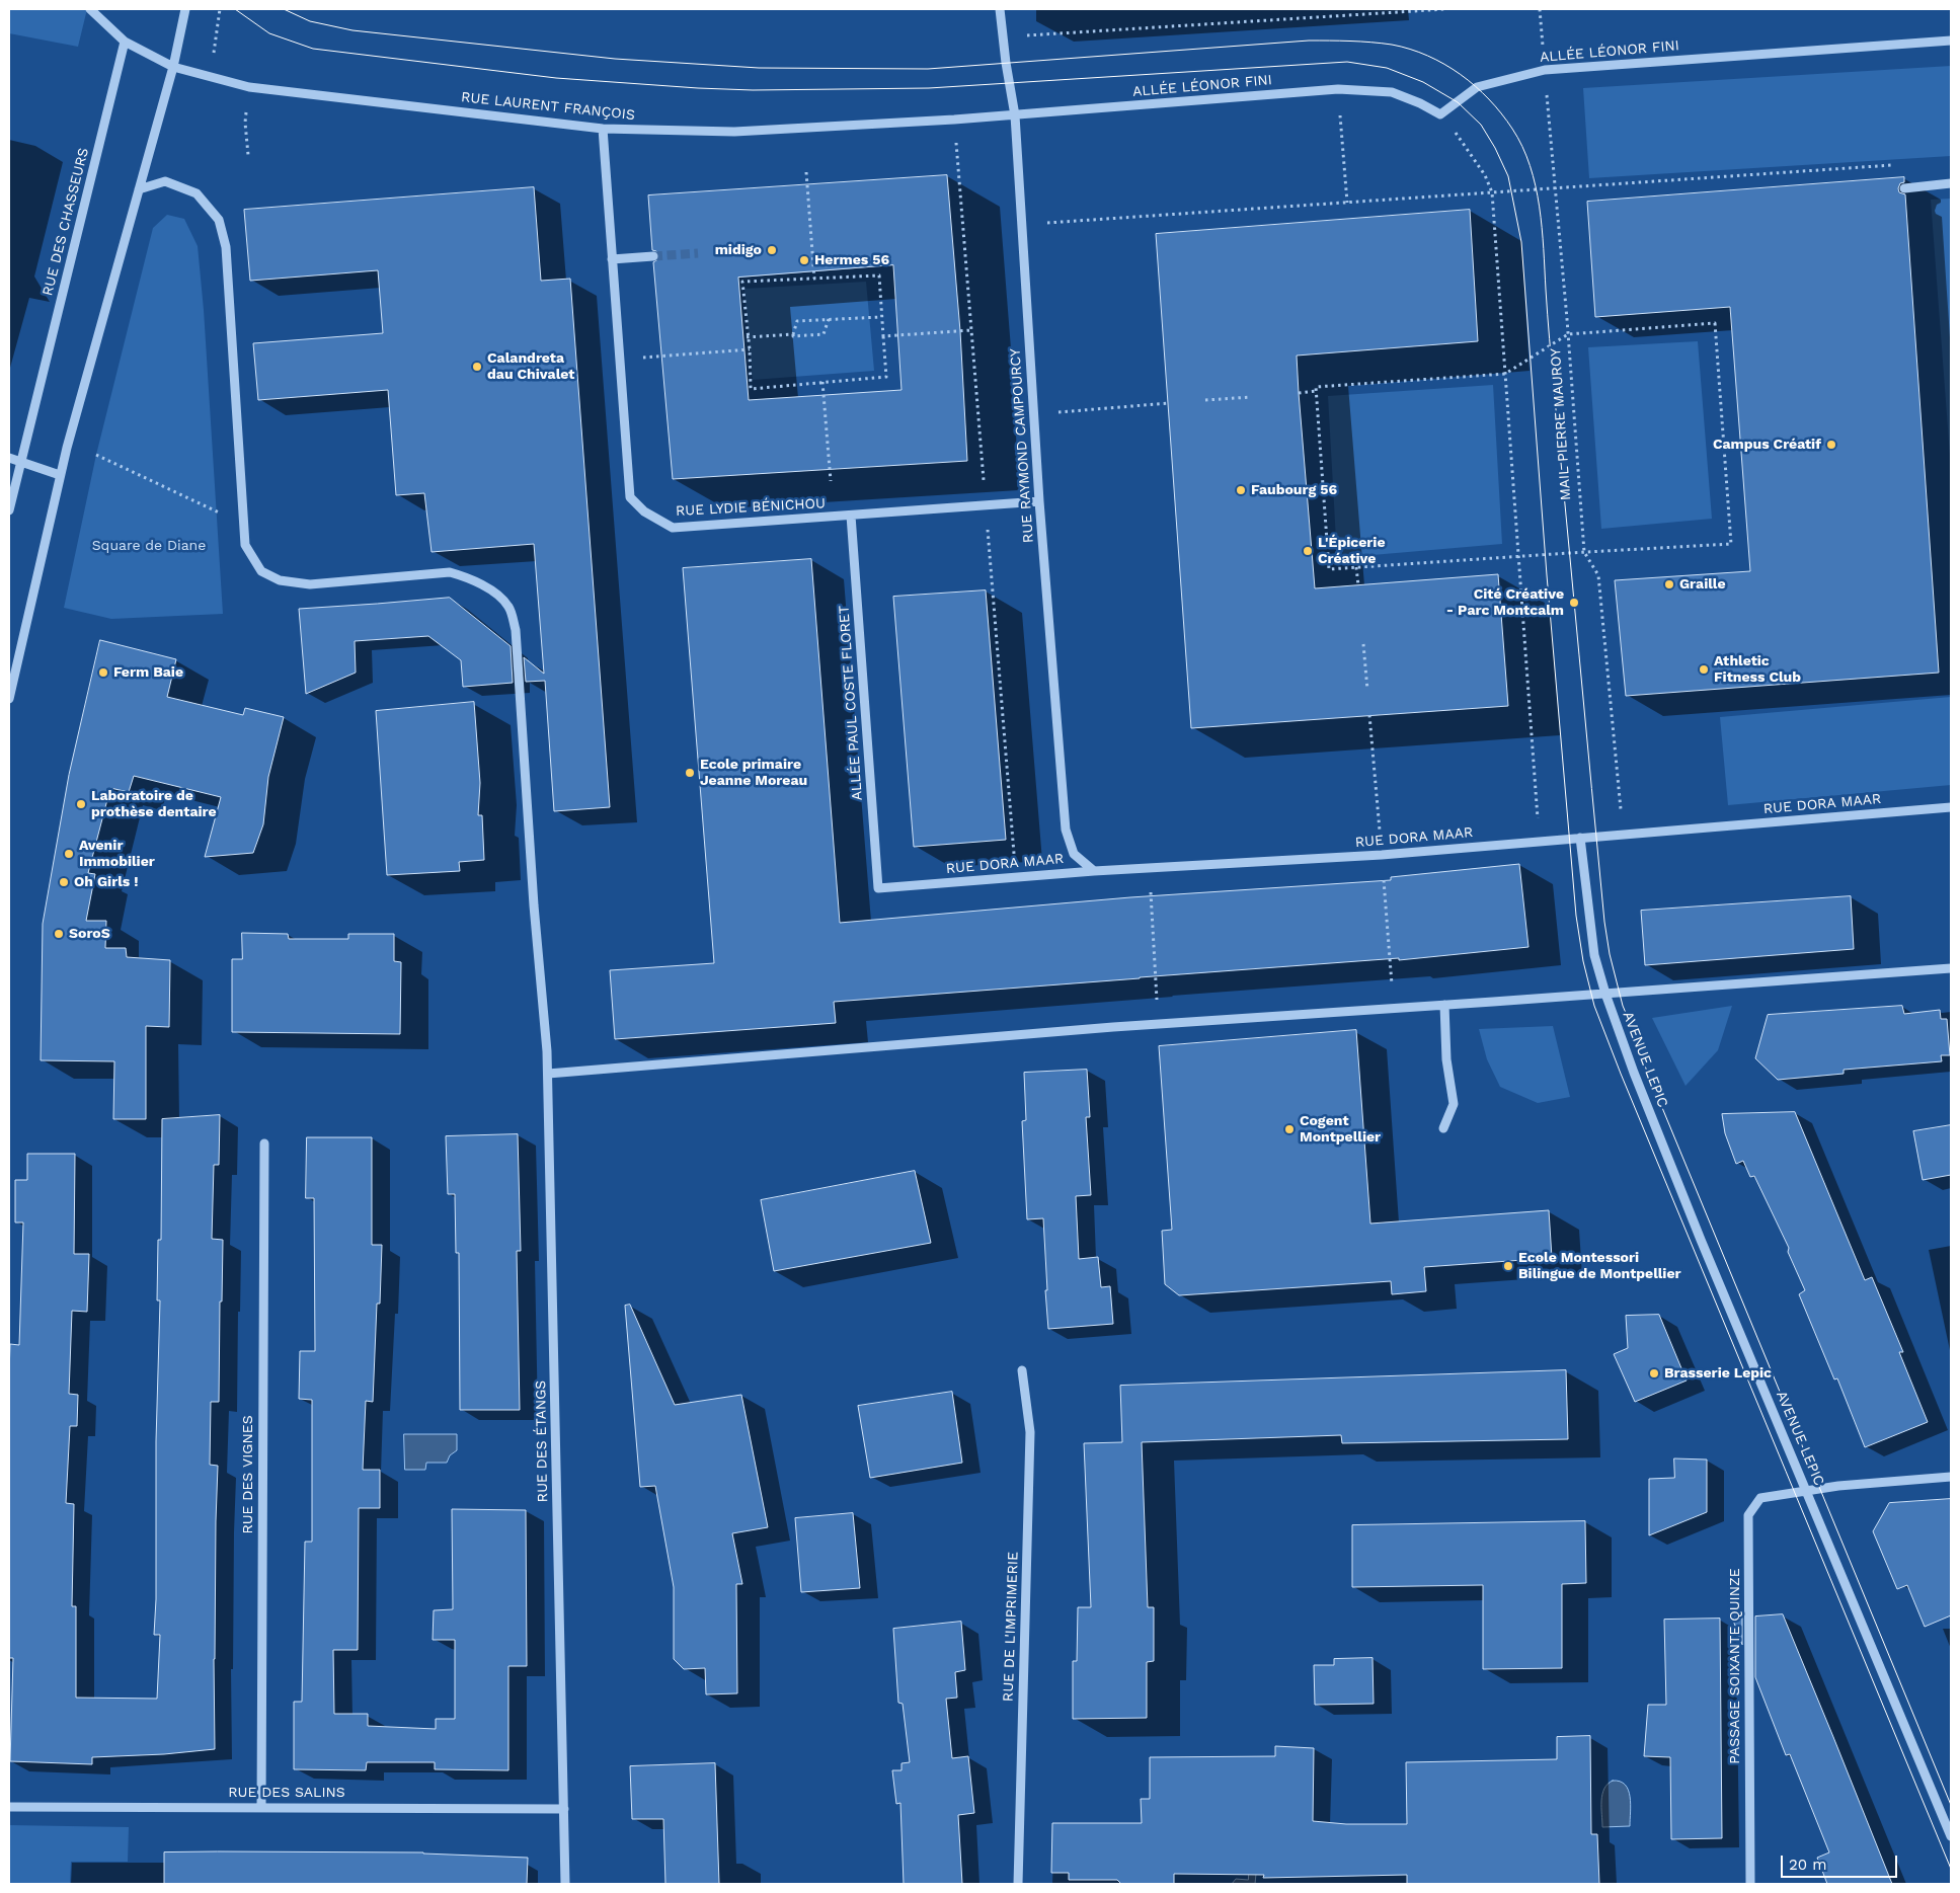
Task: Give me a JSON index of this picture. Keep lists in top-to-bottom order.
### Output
{
  "streets": {
    "street": [
      "ALLÉE LÉONOR FINI",
      "RUE LAURENT FRANÇOIS",
      "RUE DES CHASSEURS",
      "RUE RAYMOND CAMPOURCY",
      "RUE LYDIE BÉNICHOU",
      "ALLÉE PAUL COSTE FLORET",
      "RUE DORA MAAR",
      "AVENUE LEPIC",
      "RUE DES ÉTANGS",
      "RUE DES VIGNES",
      "RUE DE L'IMPRIMERIE",
      "PASSAGE SOIXANTE QUINZE",
      "RUE DES SALINS"
    ],
    "path": ["MAIL PIERRE MAUROY"]
  },
  "crossings": [
    ["ALLÉE LÉONOR FINI", "RUE LAURENT FRANÇOIS"],
    ["ALLÉE LÉONOR FINI", "MAIL PIERRE MAUROY"],
    ["ALLÉE LÉONOR FINI", "RUE RAYMOND CAMPOURCY"],
    ["RUE LAURENT FRANÇOIS", "RUE RAYMOND CAMPOURCY"],
    ["RUE LAURENT FRANÇOIS", "RUE LYDIE BÉNICHOU"],
    ["MAIL PIERRE MAUROY", "RUE DORA MAAR"],
    ["RUE RAYMOND CAMPOURCY", "RUE LYDIE BÉNICHOU"],
    ["RUE RAYMOND CAMPOURCY", "RUE DORA MAAR"],
    ["RUE LYDIE BÉNICHOU", "ALLÉE PAUL COSTE FLORET"],
    ["ALLÉE PAUL COSTE FLORET", "RUE DORA MAAR"],
    ["AVENUE LEPIC", "PASSAGE SOIXANTE QUINZE"],
    ["RUE DES ÉTANGS", "RUE DES SALINS"],
    ["RUE DES VIGNES", "RUE DES SALINS"]
  ],
  "parks": ["Square de Diane"],
  "places": [
    "midigo",
    "Hermes 56",
    "Calandreta dau Chivalet",
    "Campus Créatif",
    "Faubourg 56",
    "L'Épicerie Créative",
    "Graille",
    "Cité Créative - Parc Montcalm",
    "Athletic Fitness Club",
    "Ferm Baie",
    "Ecole primaire Jeanne Moreau",
    "Laboratoire de prothèse dentaire",
    "Avenir Immobilier",
    "Oh Girls !",
    "SoroS",
    "Cogent Montpellier",
    "Ecole Montessori Bilingue de Montpellier",
    "Brasserie Lepic"
  ],
  "scale_bar": "20 m"
}
